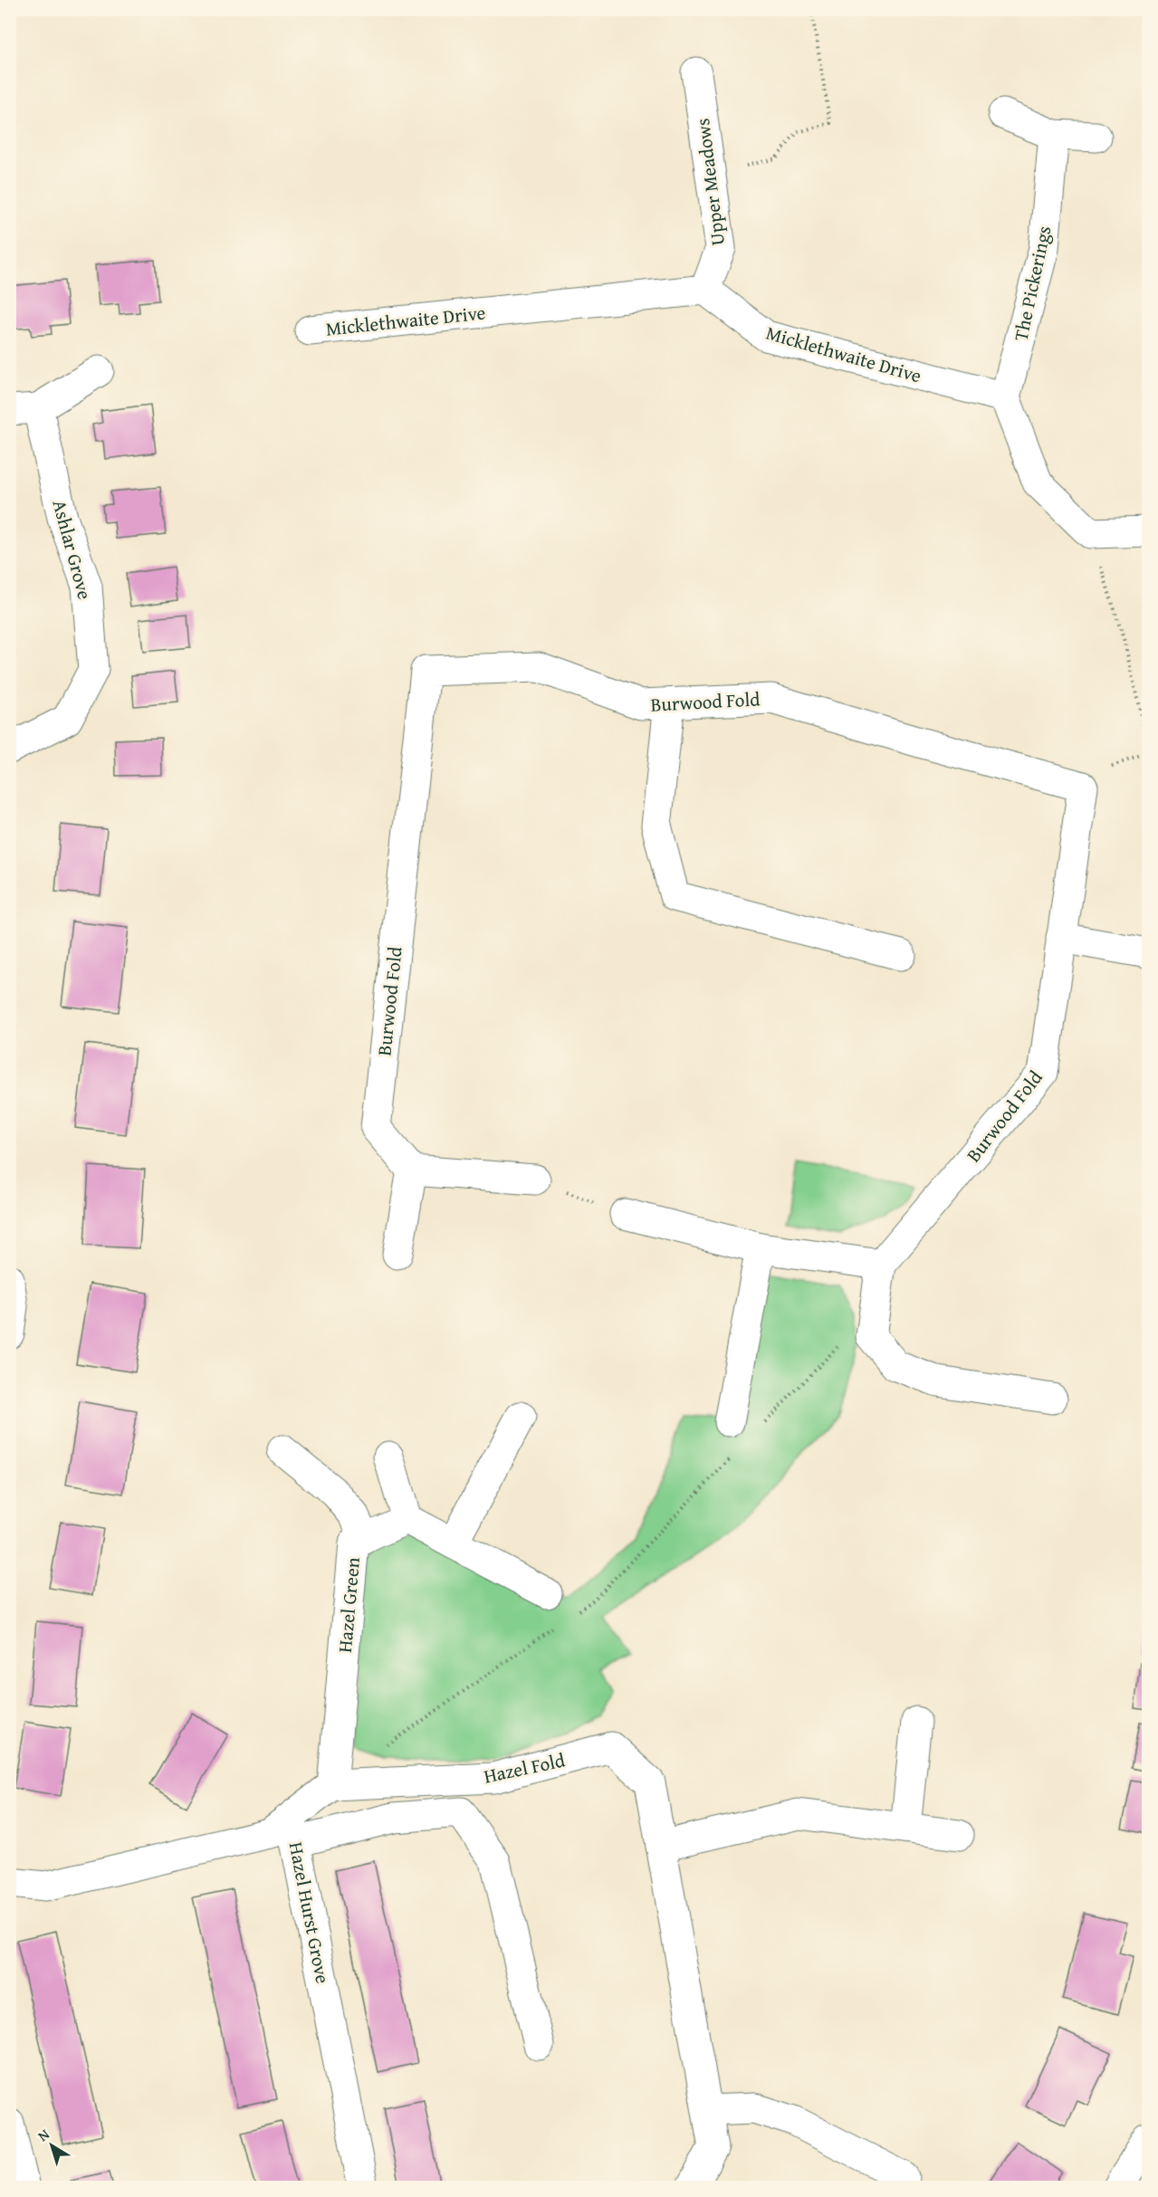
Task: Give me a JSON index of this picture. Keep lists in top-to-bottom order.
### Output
{
  "streets": {
    "street": [
      "Upper Meadows",
      "The Pickerings",
      "Micklethwaite Drive",
      "Ashlar Grove",
      "Burwood Fold",
      "Hazel Green",
      "Hazel Fold",
      "Hazel Hurst Grove"
    ]
  },
  "crossings": [
    ["Upper Meadows", "Micklethwaite Drive"],
    ["The Pickerings", "Micklethwaite Drive"],
    ["Hazel Green", "Hazel Fold"]
  ],
  "north": "top left"
}
